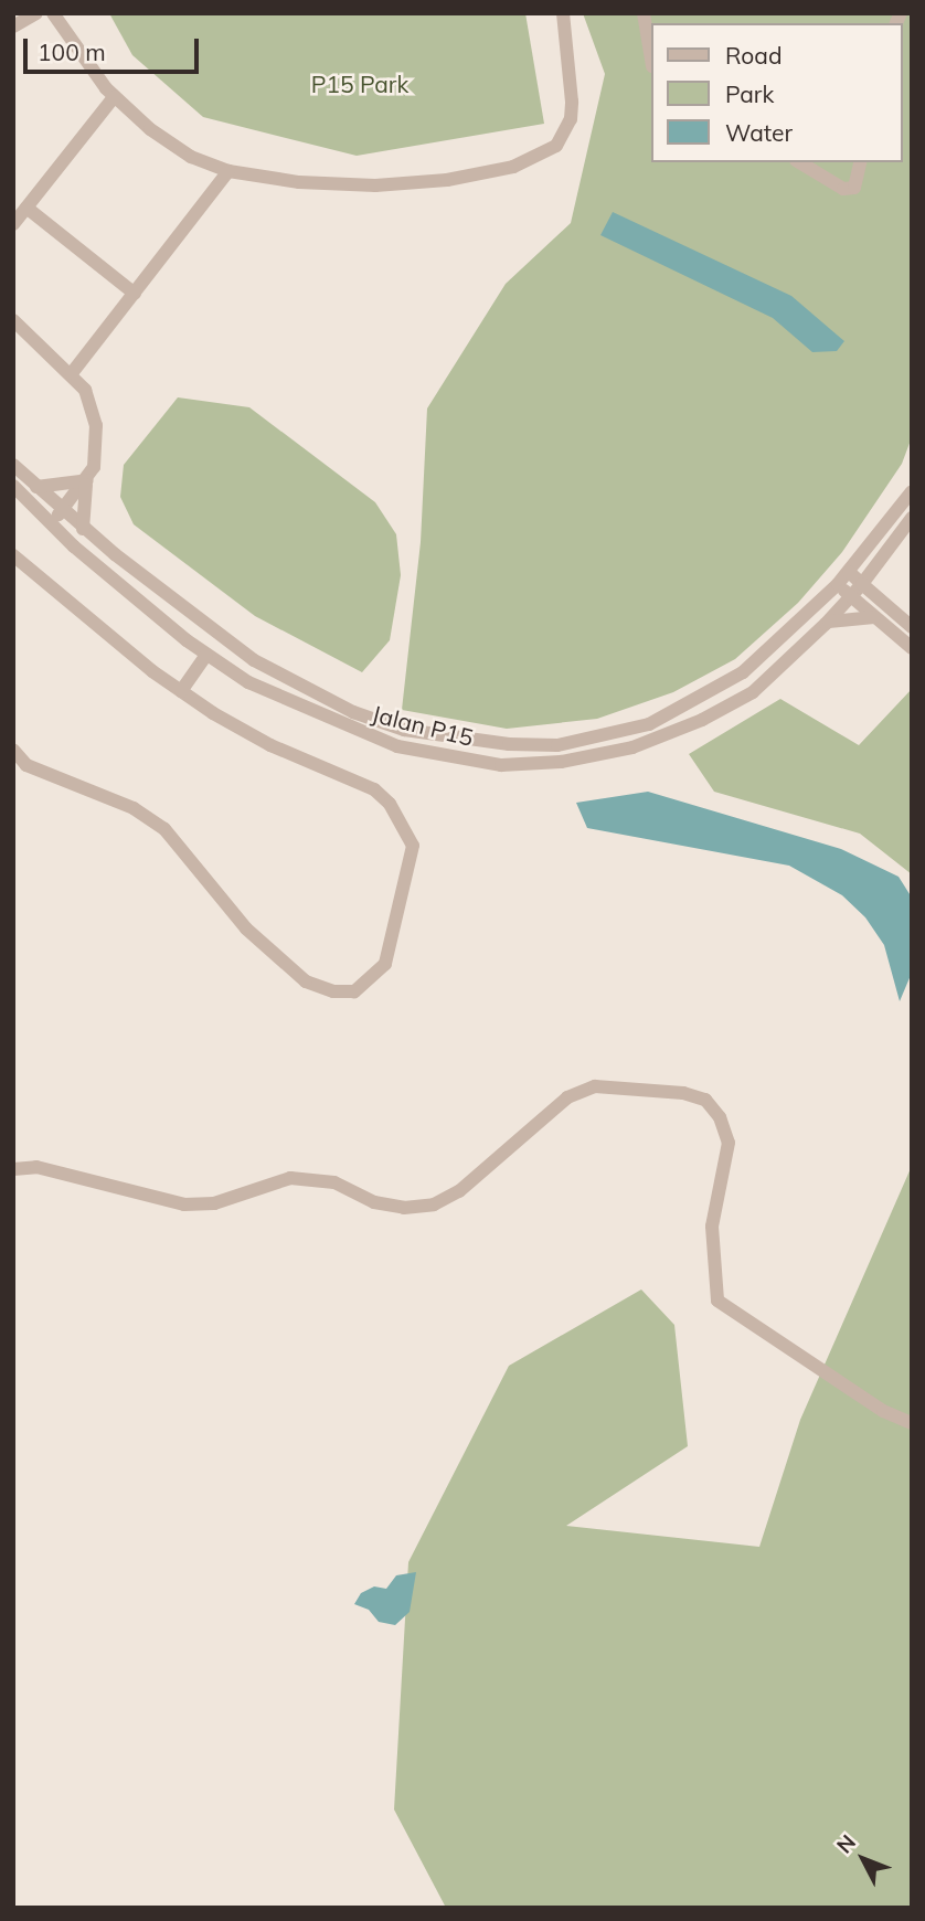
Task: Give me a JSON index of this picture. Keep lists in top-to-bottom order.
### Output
{
  "streets": {
    "street": ["Jalan P15"]
  },
  "parks": ["P15 Park"],
  "legend": ["Road", "Park", "Water"],
  "scale_bar": "100 m",
  "north": "top left"
}
